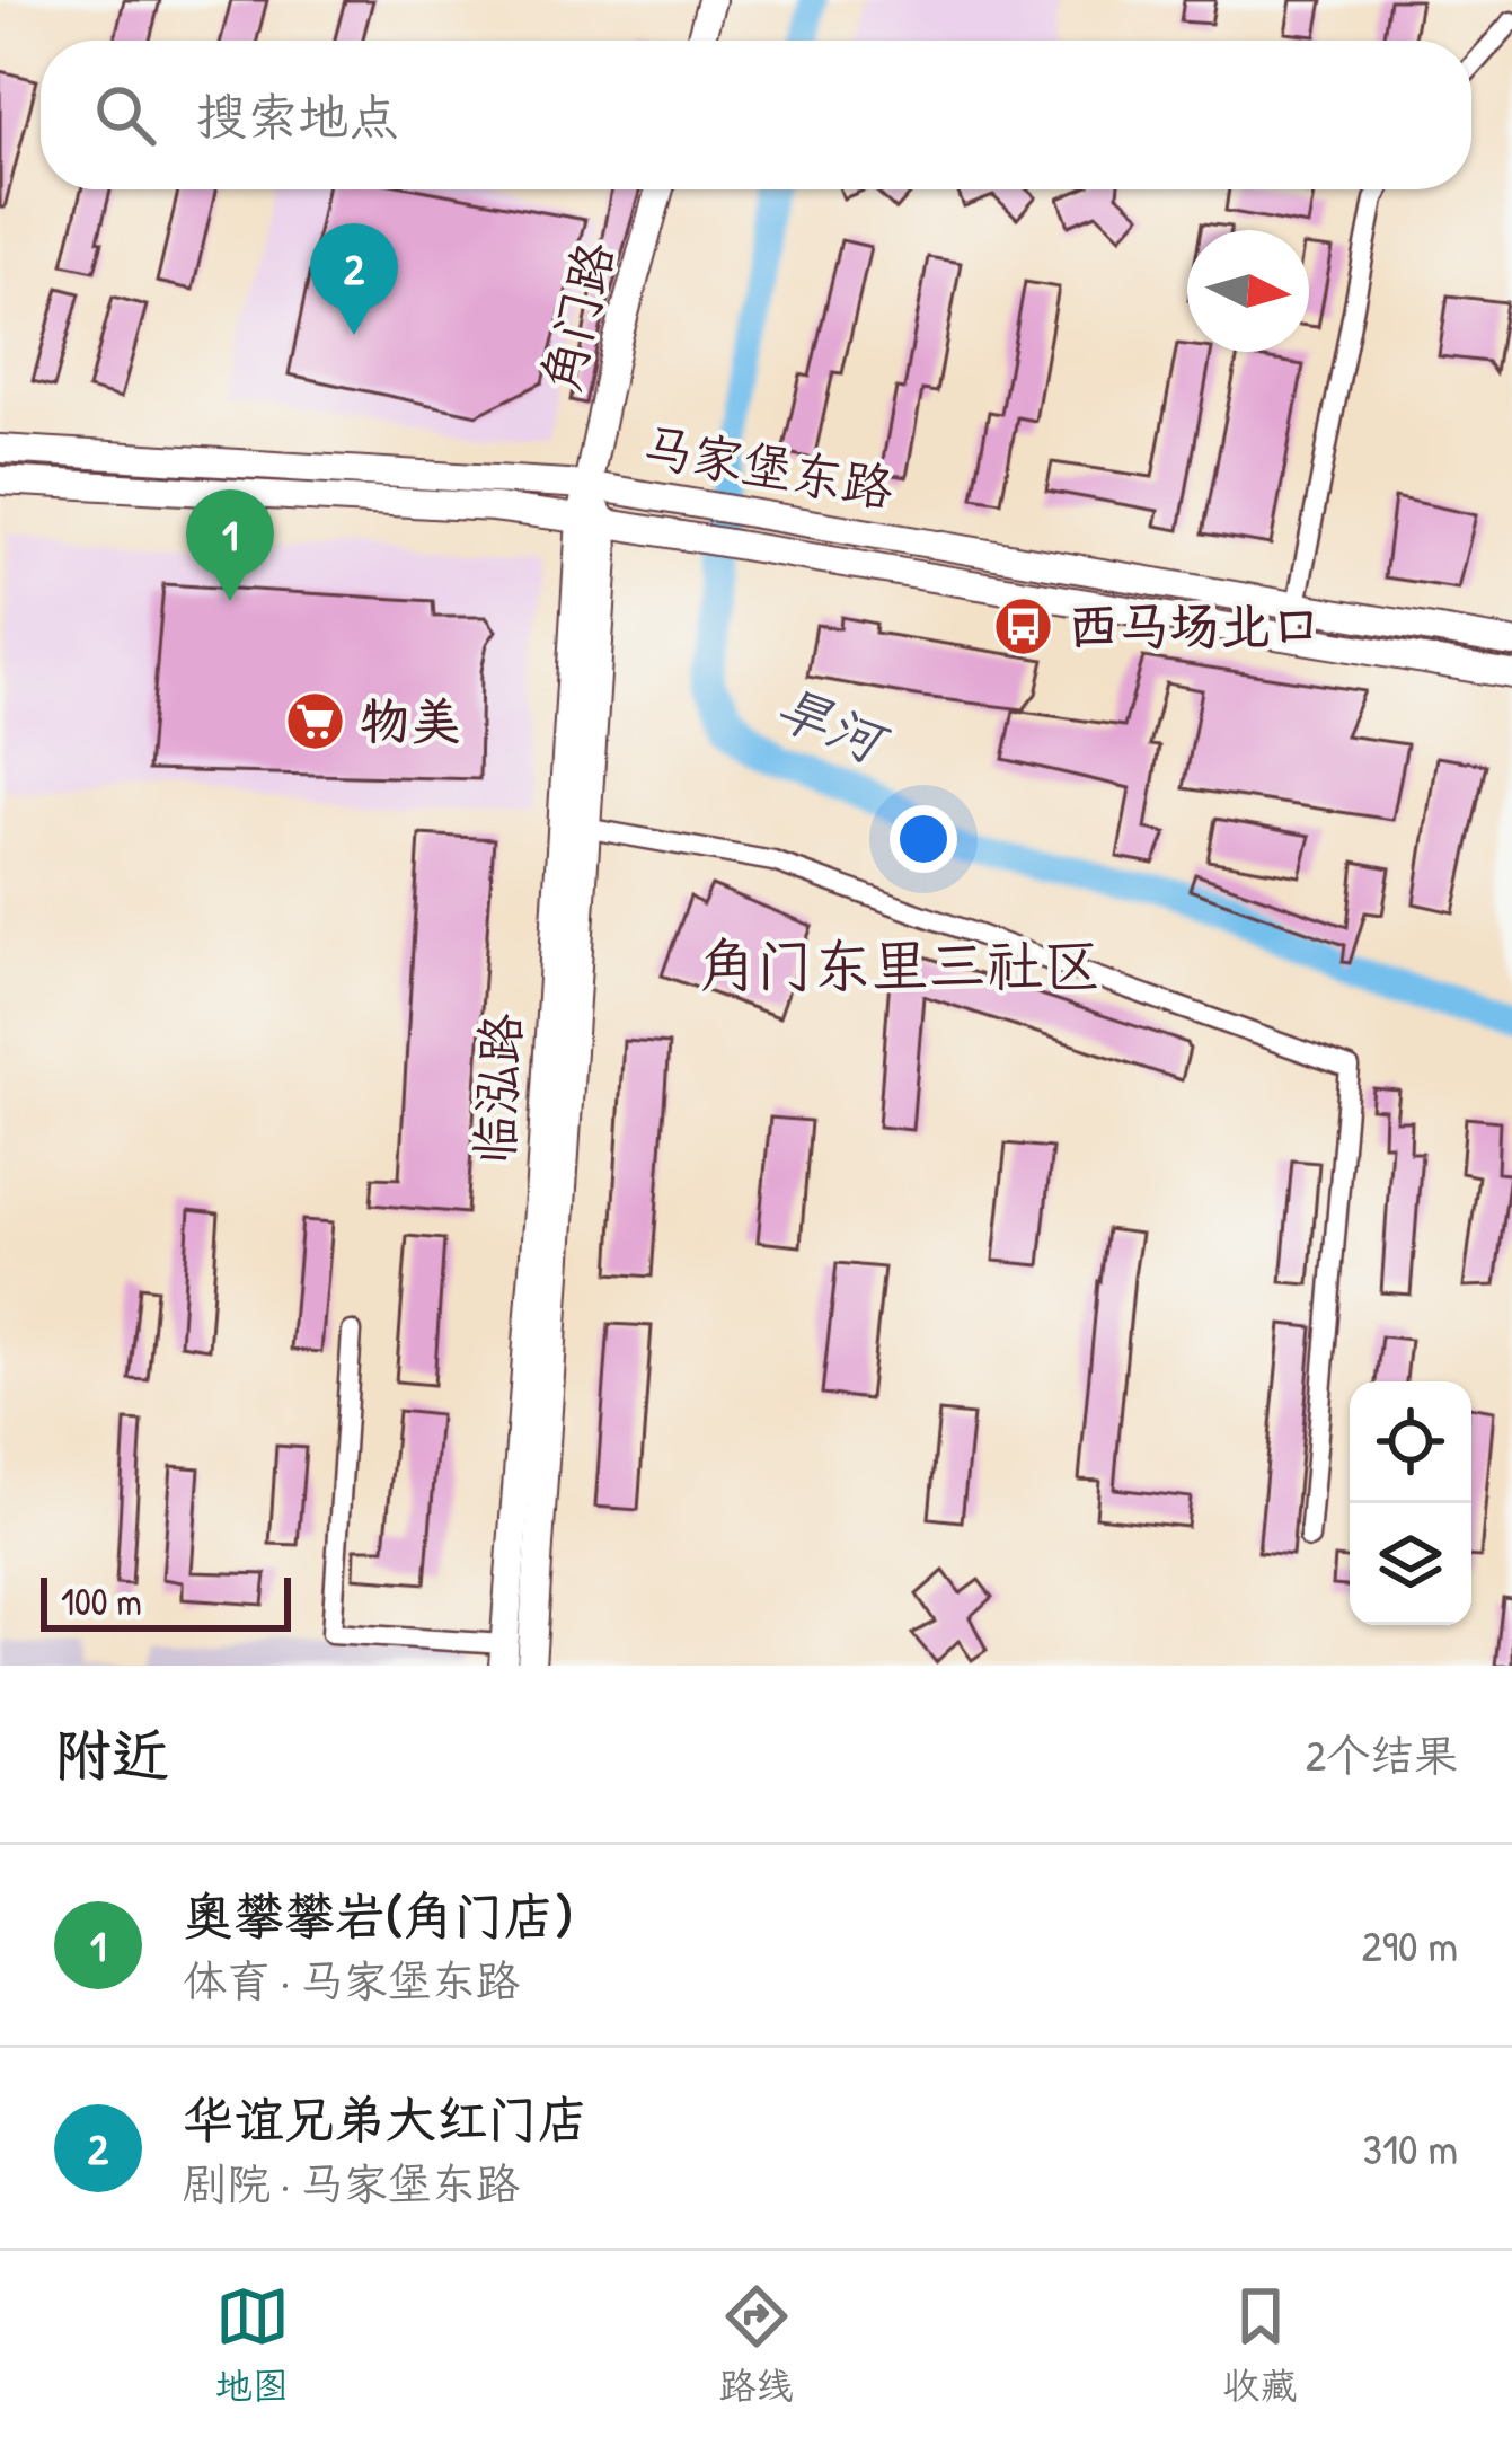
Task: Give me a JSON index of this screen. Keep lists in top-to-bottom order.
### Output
{
  "streets": {
    "main road": ["角门路", "马家堡东路", "临泓路"]
  },
  "crossings": [
    ["角门路", "马家堡东路"],
    ["角门路", "临泓路"],
    ["马家堡东路", "临泓路"]
  ],
  "districts": ["角门东里三社区"],
  "water": ["旱河"],
  "places": {
    "bus stop": ["西马场北口"],
    "supermarket": ["物美"]
  },
  "scale_bar": "100 m",
  "north": "right",
  "page": {
    "search": "搜索地点",
    "pins": ["2", "1"],
    "scale": "100 m",
    "heading": ["附近", "2个结果"],
    "list": [
      {
        "mark": "1",
        "name": "奥攀攀岩(角门店)",
        "note": "体育 · 马家堡东路",
        "value": "290 m"
      },
      {
        "mark": "2",
        "name": "华谊兄弟大红门店",
        "note": "剧院 · 马家堡东路",
        "value": "310 m"
      }
    ],
    "nav": ["地图", "路线", "收藏"]
  }
}
